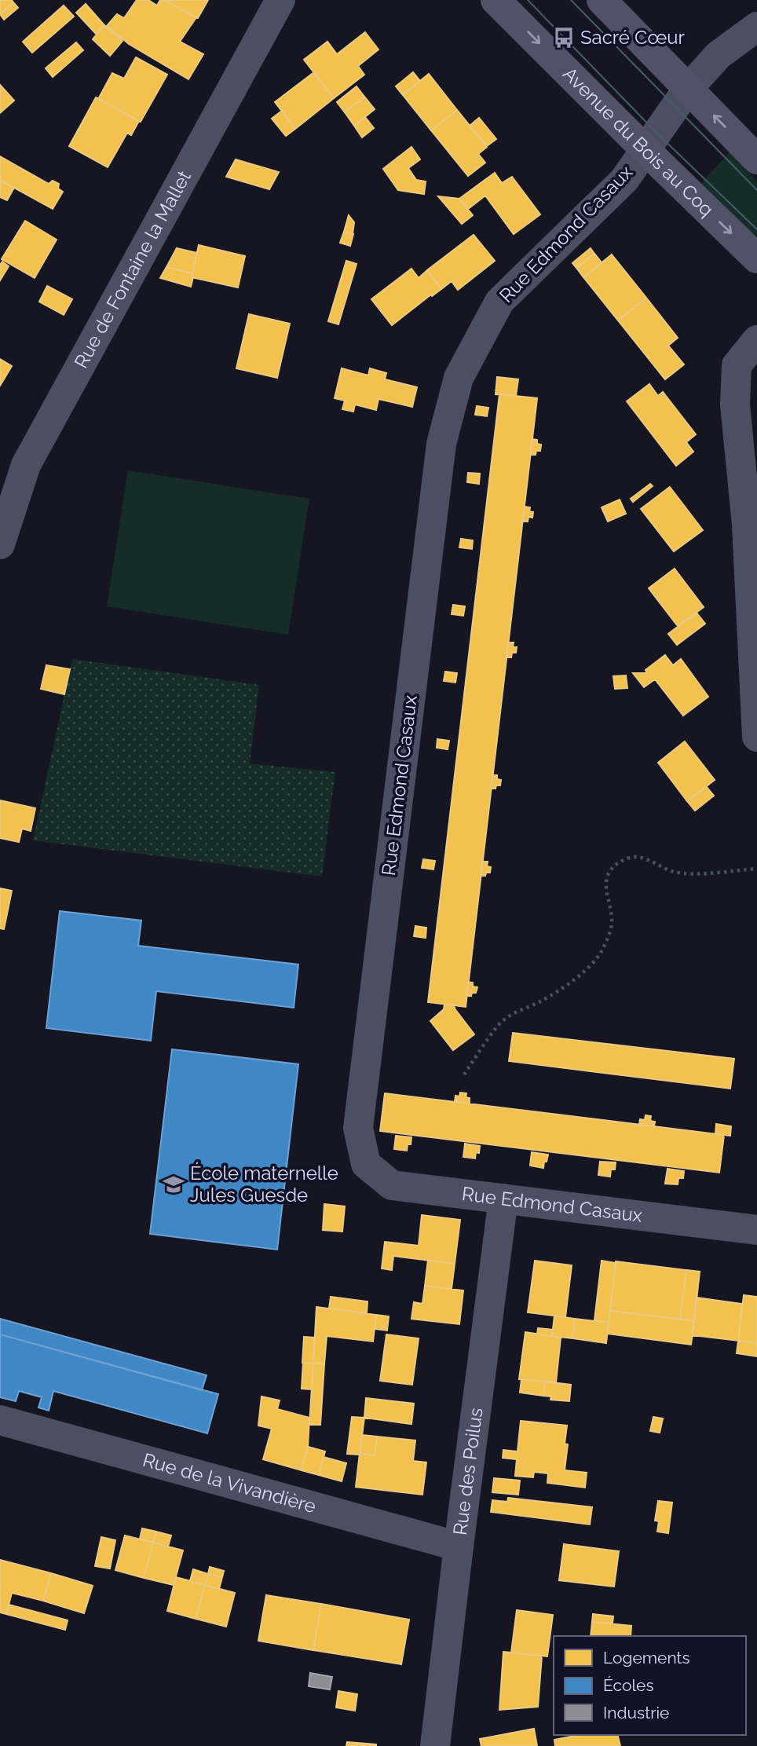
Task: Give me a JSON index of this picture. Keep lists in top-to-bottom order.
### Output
{
  "streets": {
    "main road": ["Avenue du Bois au Coq"],
    "street": [
      "Rue Edmond Casaux",
      "Rue de Fontaine la Mallet",
      "Rue des Poilus",
      "Rue de la Vivandière"
    ]
  },
  "crossings": [
    ["Avenue du Bois au Coq", "Rue Edmond Casaux"],
    ["Rue Edmond Casaux", "Rue des Poilus"],
    ["Rue des Poilus", "Rue de la Vivandière"]
  ],
  "places": {
    "bus stop": ["Sacré Cœur"],
    "school or university": ["École maternelle Jules Guesde"]
  },
  "legend": ["Logements", "Écoles", "Industrie"]
}
